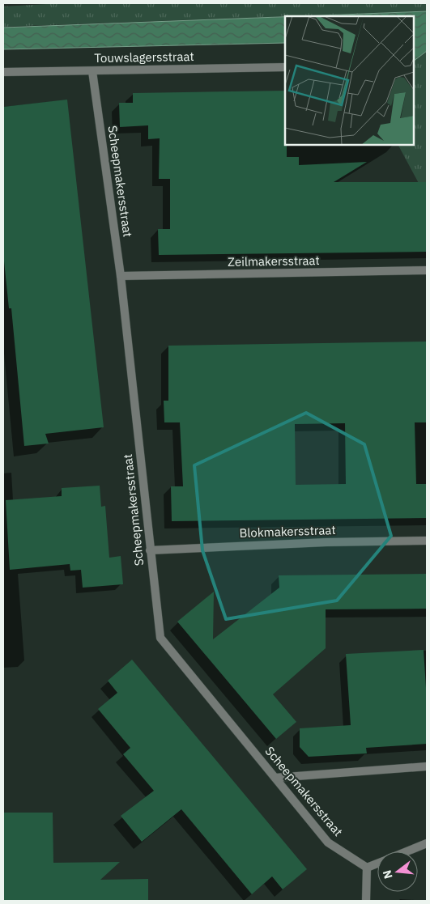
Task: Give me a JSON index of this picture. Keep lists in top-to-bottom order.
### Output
{
  "streets": {
    "street": [
      "Touwslagersstraat",
      "Scheepmakersstraat",
      "Zeilmakersstraat",
      "Blokmakersstraat"
    ]
  },
  "crossings": [
    ["Touwslagersstraat", "Scheepmakersstraat"],
    ["Scheepmakersstraat", "Zeilmakersstraat"],
    ["Scheepmakersstraat", "Blokmakersstraat"]
  ],
  "north": "left"
}
